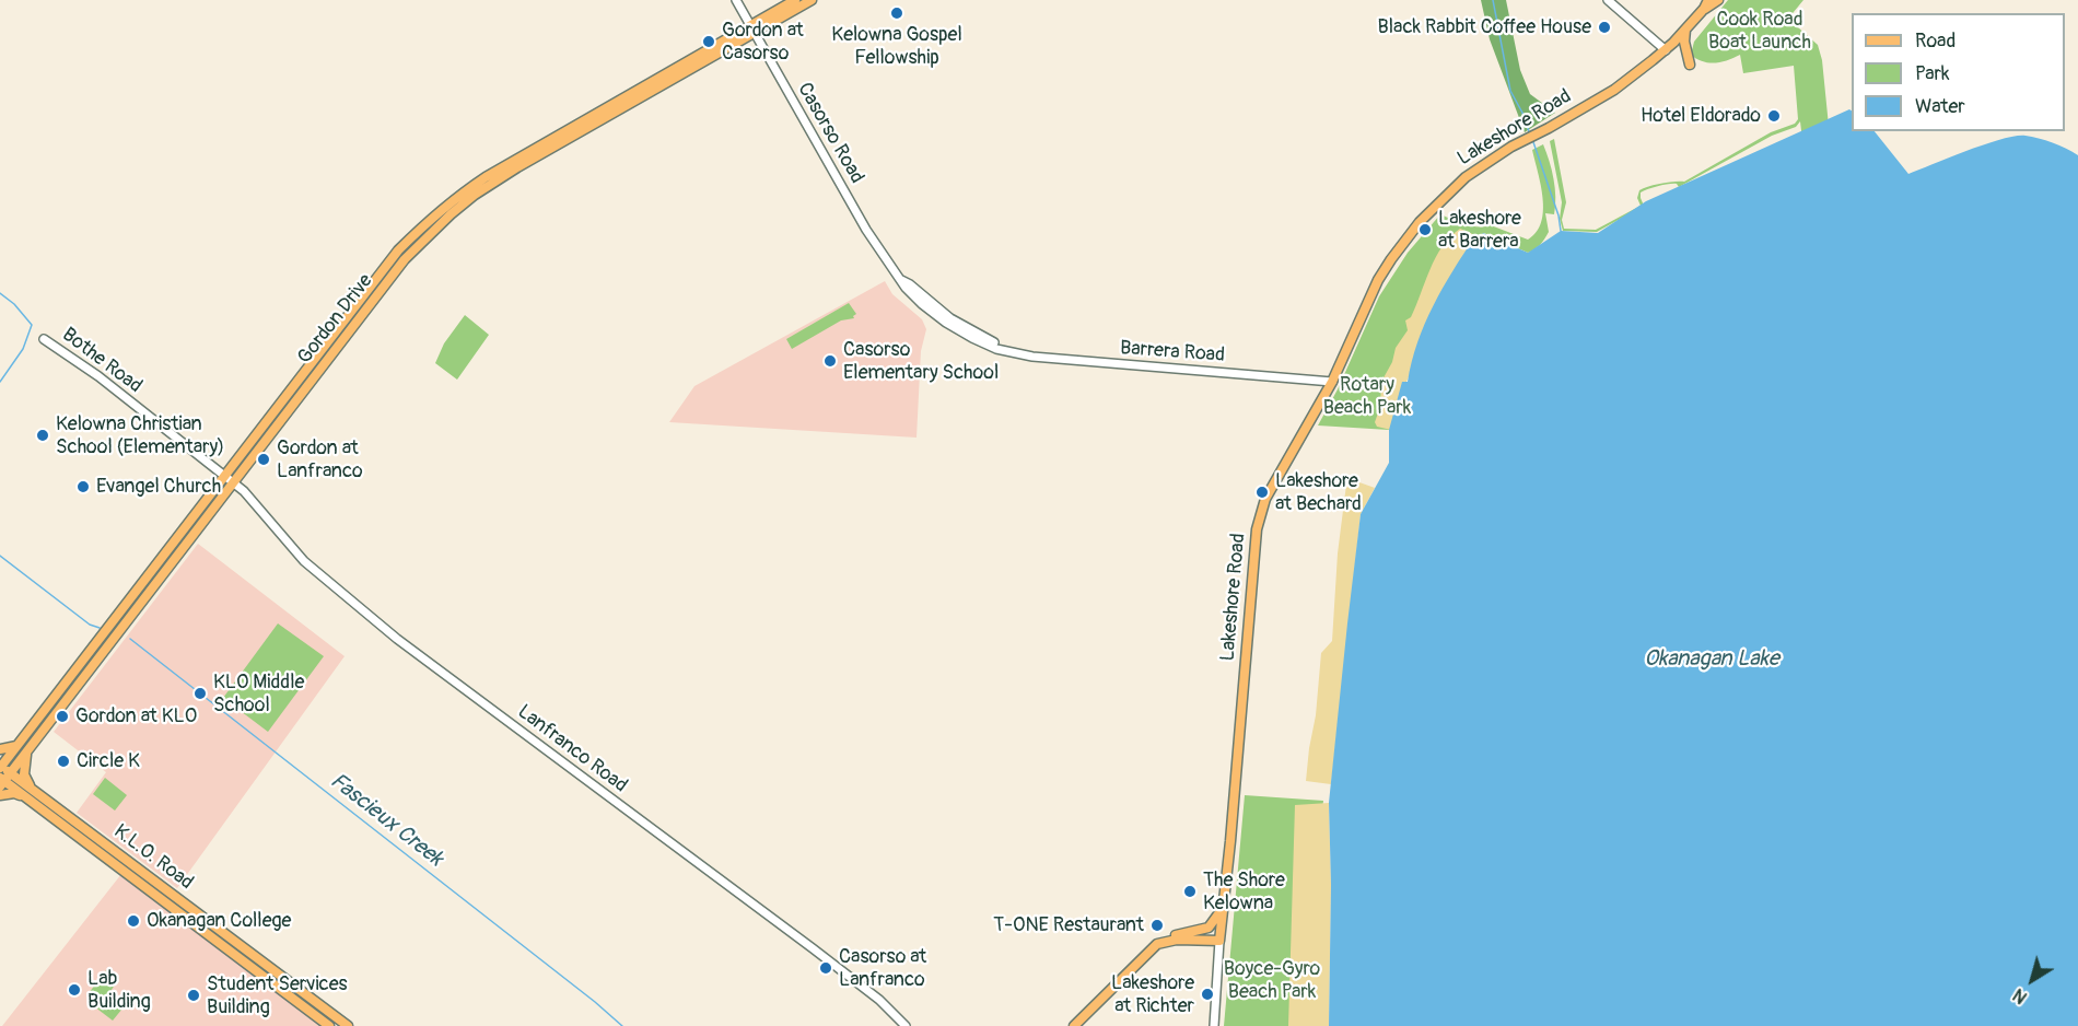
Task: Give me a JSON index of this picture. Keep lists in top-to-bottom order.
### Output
{
  "streets": {
    "main road": ["Lakeshore Road", "Gordon Drive", "K.L.O. Road"],
    "street": [
      "Casorso Road",
      "Barrera Road",
      "Bothe Road",
      "Lanfranco Road"
    ]
  },
  "crossings": [
    ["Lakeshore Road", "Barrera Road"],
    ["Casorso Road", "Gordon Drive"],
    ["Casorso Road", "Barrera Road"],
    ["Gordon Drive", "Bothe Road"],
    ["Gordon Drive", "Lanfranco Road"],
    ["Gordon Drive", "K.L.O. Road"],
    ["Bothe Road", "Lanfranco Road"]
  ],
  "water": ["Okanagan Lake", "Fascieux Creek"],
  "parks": ["Cook Road Boat Launch", "Rotary Beach Park", "Boyce-Gyro Beach Park"],
  "places": [
    "Kelowna Gospel Fellowship",
    "Black Rabbit Coffee House",
    "Gordon at Casorso",
    "Hotel Eldorado",
    "Lakeshore at Barrera",
    "Casorso Elementary School",
    "Kelowna Christian School (Elementary)",
    "Gordon at Lanfranco",
    "Evangel Church",
    "Lakeshore at Bechard",
    "KLO Middle School",
    "Gordon at KLO",
    "Circle K",
    "The Shore Kelowna",
    "Okanagan College",
    "T-ONE Restaurant",
    "Casorso at Lanfranco",
    "Lab Building",
    "Lakeshore at Richter",
    "Student Services Building"
  ],
  "legend": ["Road", "Park", "Water"],
  "north": "bottom left"
}
